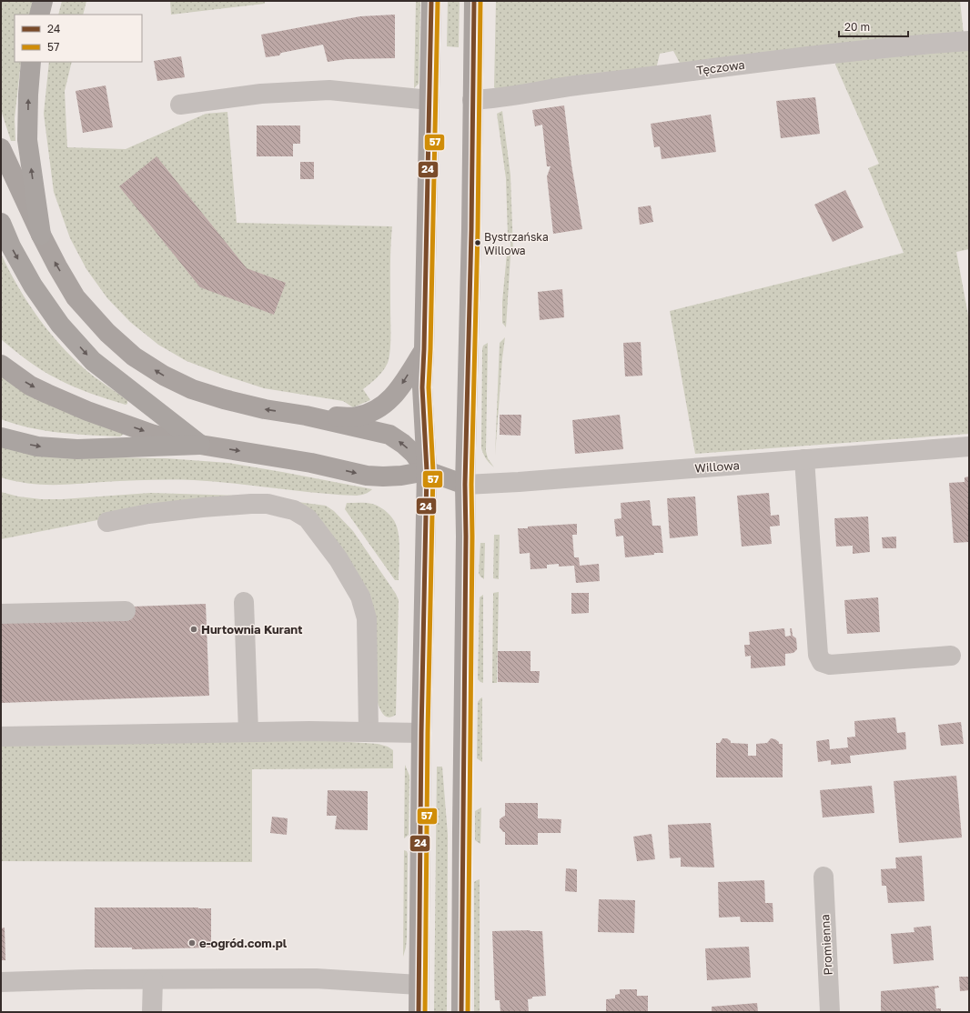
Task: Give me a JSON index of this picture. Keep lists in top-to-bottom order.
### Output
{
  "streets": {
    "street": ["Tęczowa", "Willowa", "Promienna"]
  },
  "places": ["Bystrzańska Willowa", "Hurtownia Kurant", "e-ogród.com.pl"],
  "lines": ["transit line 24", "transit line 57"],
  "legend": ["24", "57"],
  "scale_bar": "20 m"
}
